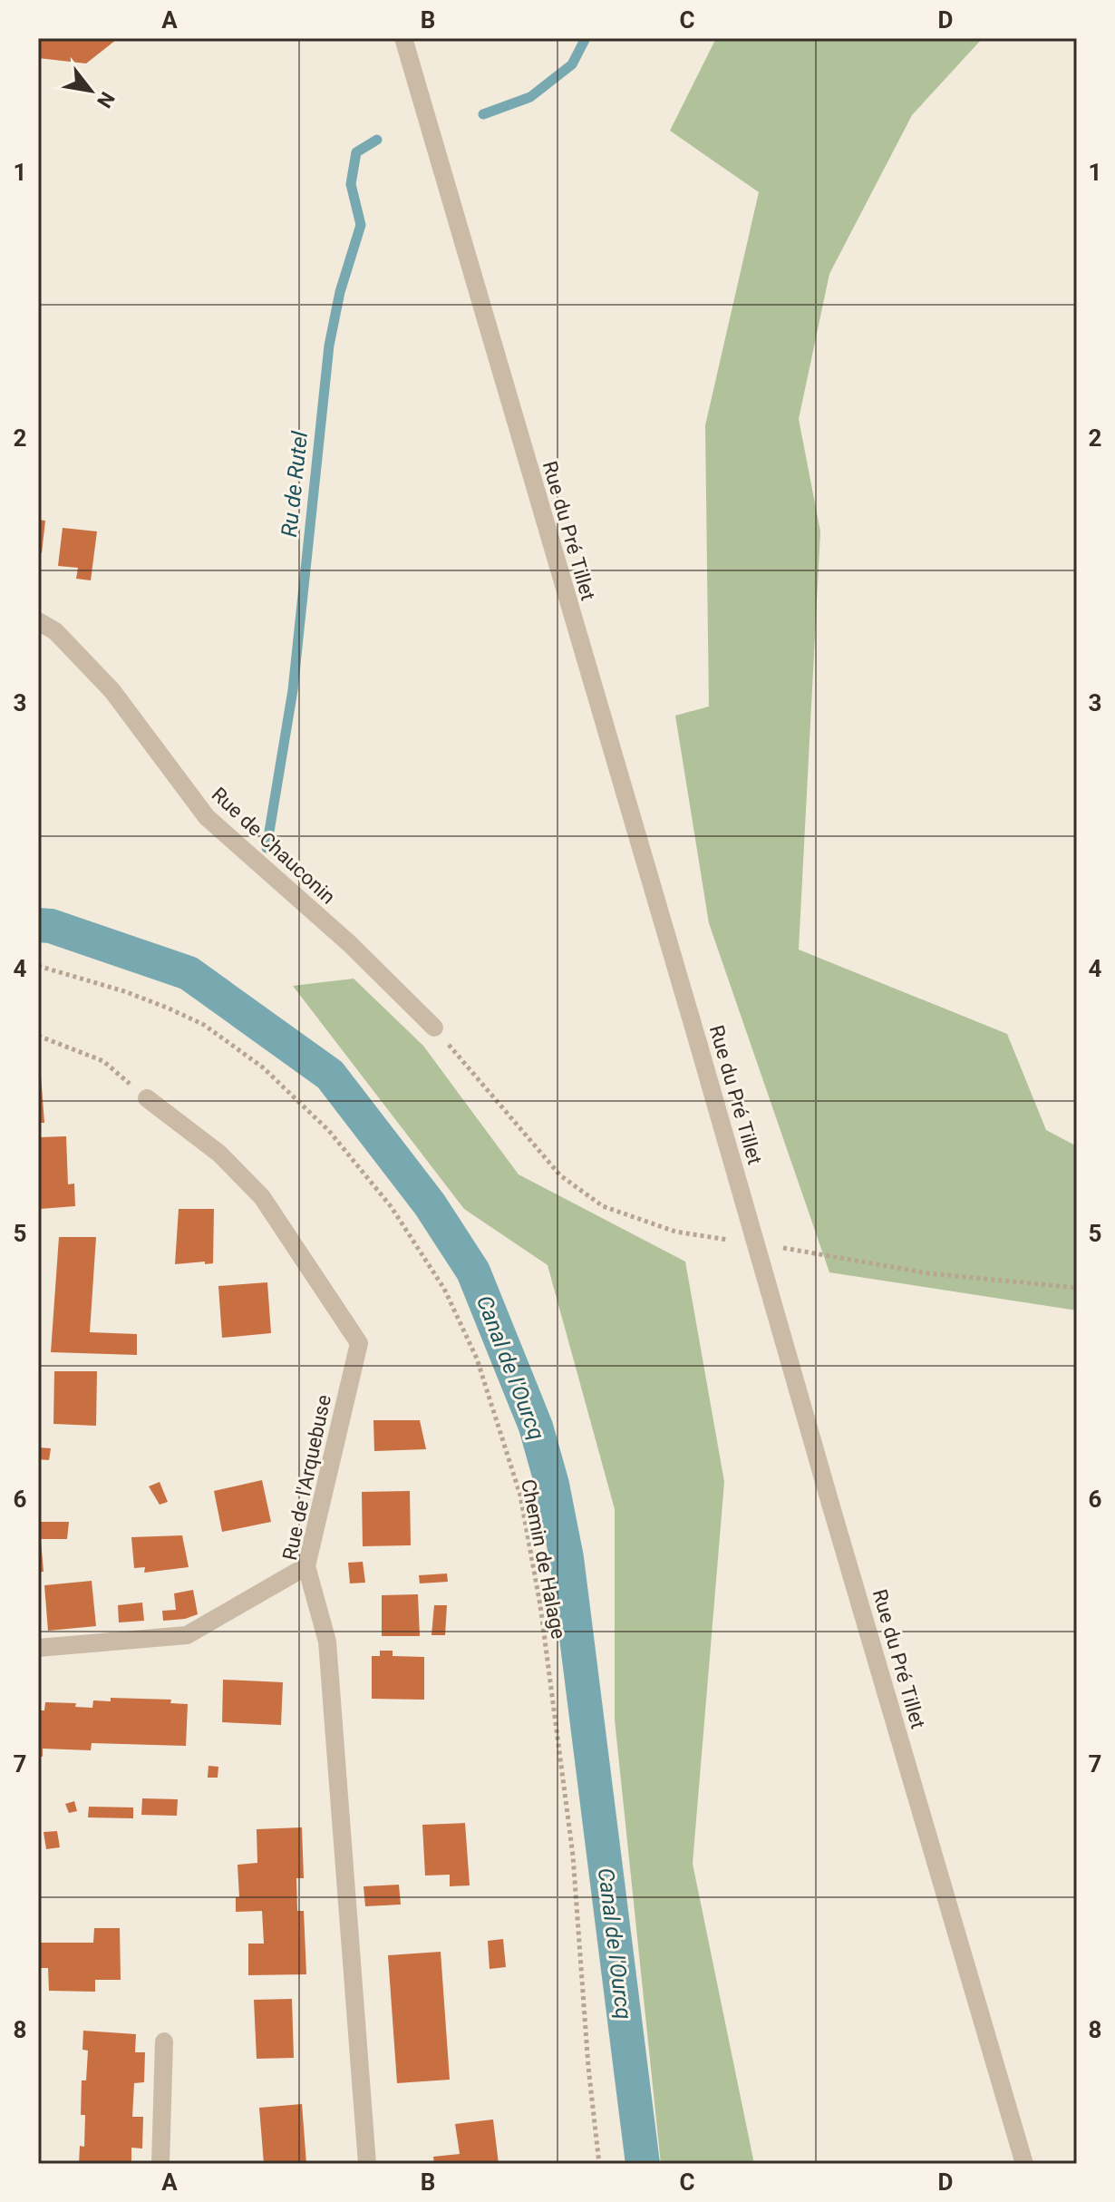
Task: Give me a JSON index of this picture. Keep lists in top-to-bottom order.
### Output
{
  "streets": {
    "street": ["Rue du Pré Tillet", "Rue de Chauconin", "Rue de l'Arquebuse"],
    "path": ["Chemin de Halage"]
  },
  "water": ["Ru de Rutel", "Canal de l'Ourcq"],
  "north": "bottom right",
  "grid": {
    "columns": [
      "A",
      "B",
      "C",
      "D"
    ],
    "rows": [
      "1",
      "2",
      "3",
      "4",
      "5",
      "6",
      "7",
      "8"
    ]
  }
}
